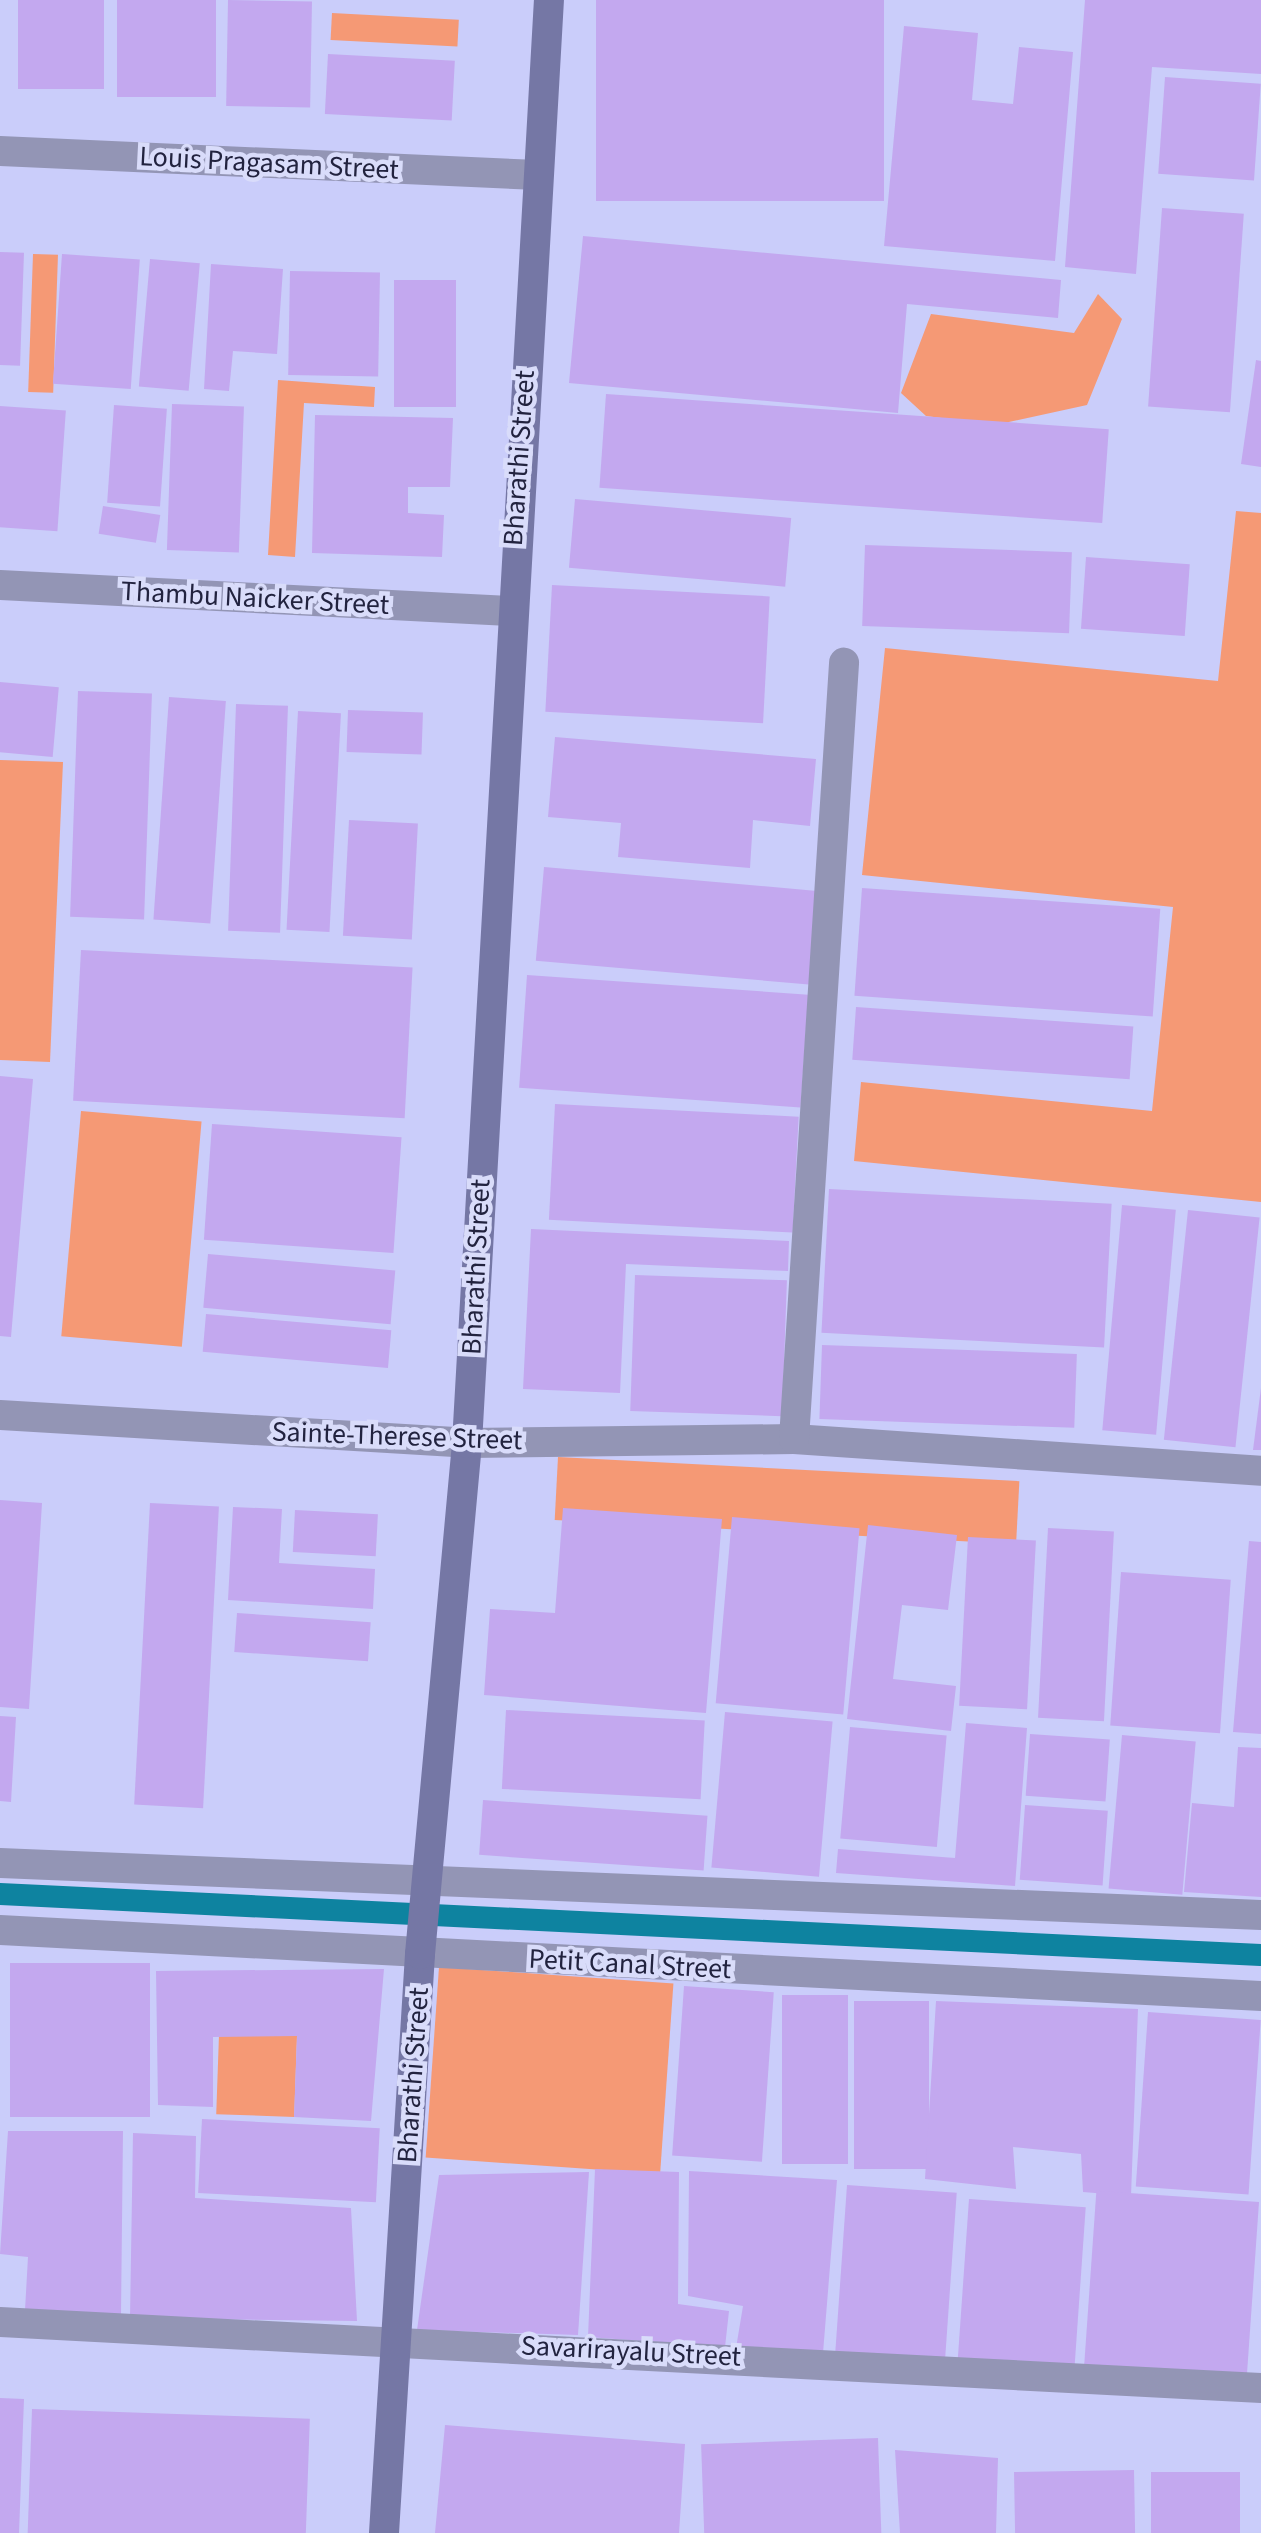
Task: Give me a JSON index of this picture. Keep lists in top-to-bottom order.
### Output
{
  "streets": {
    "street": [
      "Louis Pragasam Street",
      "Bharathi Street",
      "Thambu Naicker Street",
      "Sainte-Therese Street",
      "Petit Canal Street",
      "Savarirayalu Street"
    ]
  },
  "crossings": [
    ["Louis Pragasam Street", "Bharathi Street"],
    ["Bharathi Street", "Thambu Naicker Street"],
    ["Bharathi Street", "Sainte-Therese Street"],
    ["Bharathi Street", "Petit Canal Street"],
    ["Bharathi Street", "Savarirayalu Street"]
  ]
}
